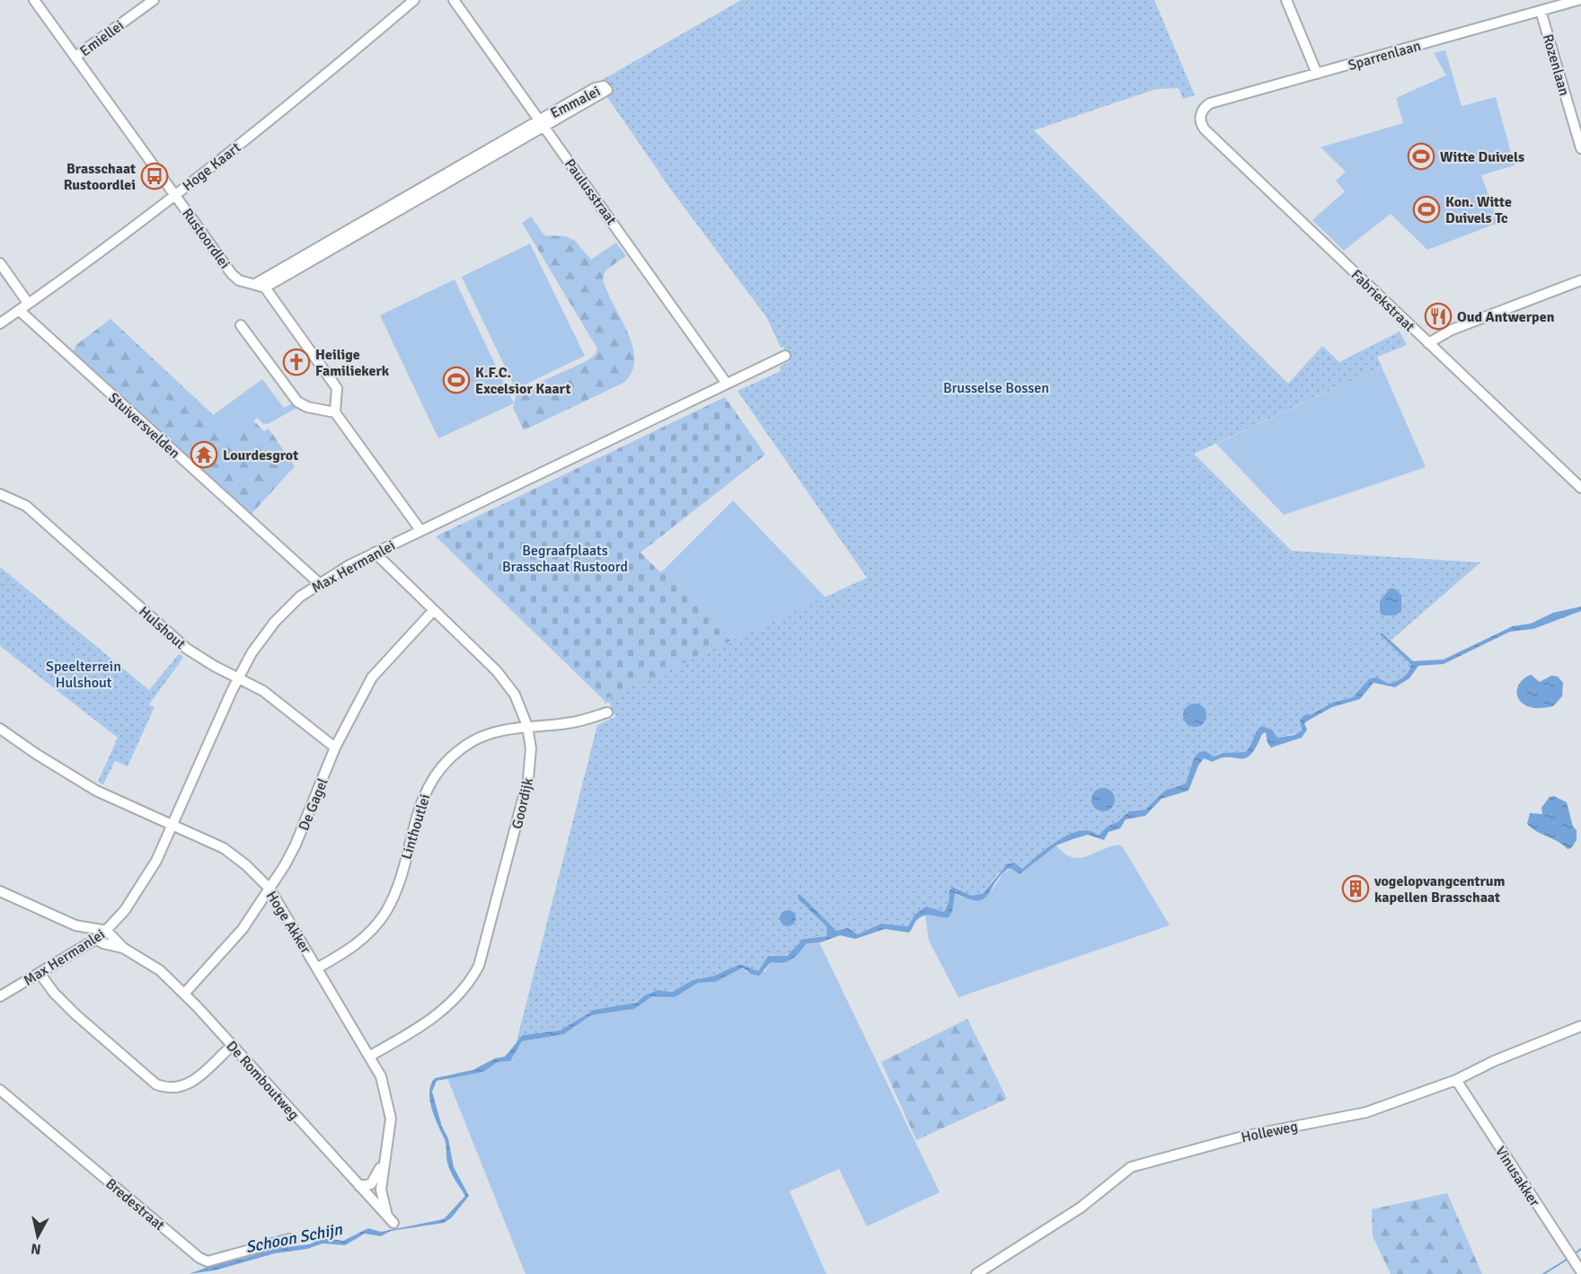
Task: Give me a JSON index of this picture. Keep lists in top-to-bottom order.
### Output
{
  "streets": {
    "street": [
      "Emiellei",
      "Sparrenlaan",
      "Rozenlaan",
      "Emmalei",
      "Hoge Kaart",
      "Paulusstraat",
      "Rustoordlei",
      "Fabriekstraat",
      "Stuiversvelden",
      "Max Hermanlei",
      "Hulshout",
      "Goordijk",
      "De Gagel",
      "Linthoutlei",
      "Hoge Akker",
      "De Romboutweg",
      "Holleweg",
      "Vinusakker",
      "Bredestraat"
    ]
  },
  "crossings": [
    ["Emiellei", "Rustoordlei"],
    ["Sparrenlaan", "Rozenlaan"],
    ["Sparrenlaan", "Fabriekstraat"],
    ["Emmalei", "Paulusstraat"],
    ["Emmalei", "Rustoordlei"],
    ["Hoge Kaart", "Rustoordlei"],
    ["Hoge Kaart", "Stuiversvelden"],
    ["Paulusstraat", "Max Hermanlei"],
    ["Stuiversvelden", "Max Hermanlei"],
    ["Max Hermanlei", "Hulshout"],
    ["Max Hermanlei", "Goordijk"],
    ["Max Hermanlei", "Hoge Akker"],
    ["Max Hermanlei", "De Romboutweg"],
    ["Hulshout", "De Gagel"],
    ["Goordijk", "De Gagel"],
    ["Goordijk", "Linthoutlei"],
    ["Goordijk", "Hoge Akker"],
    ["De Gagel", "Hoge Akker"],
    ["De Gagel", "De Romboutweg"],
    ["Linthoutlei", "Hoge Akker"],
    ["Hoge Akker", "De Romboutweg"],
    ["Holleweg", "Vinusakker"]
  ],
  "water": ["Schoon Schijn"],
  "parks": ["Brusselse Bossen", "Begraafplaats Brasschaat Rustoord", "Speelterrein Hulshout"],
  "places": {
    "sports": ["Witte Duivels", "Kon. Witte Duivels Tc", "K.F.C. Excelsior Kaart"],
    "bus stop": ["Brasschaat Rustoordlei"],
    "restaurant": ["Oud Antwerpen"],
    "church": ["Heilige Familiekerk"],
    "temple": ["Lourdesgrot"],
    "building": ["vogelopvangcentrum kapellen Brasschaat"]
  },
  "north": "bottom"
}
